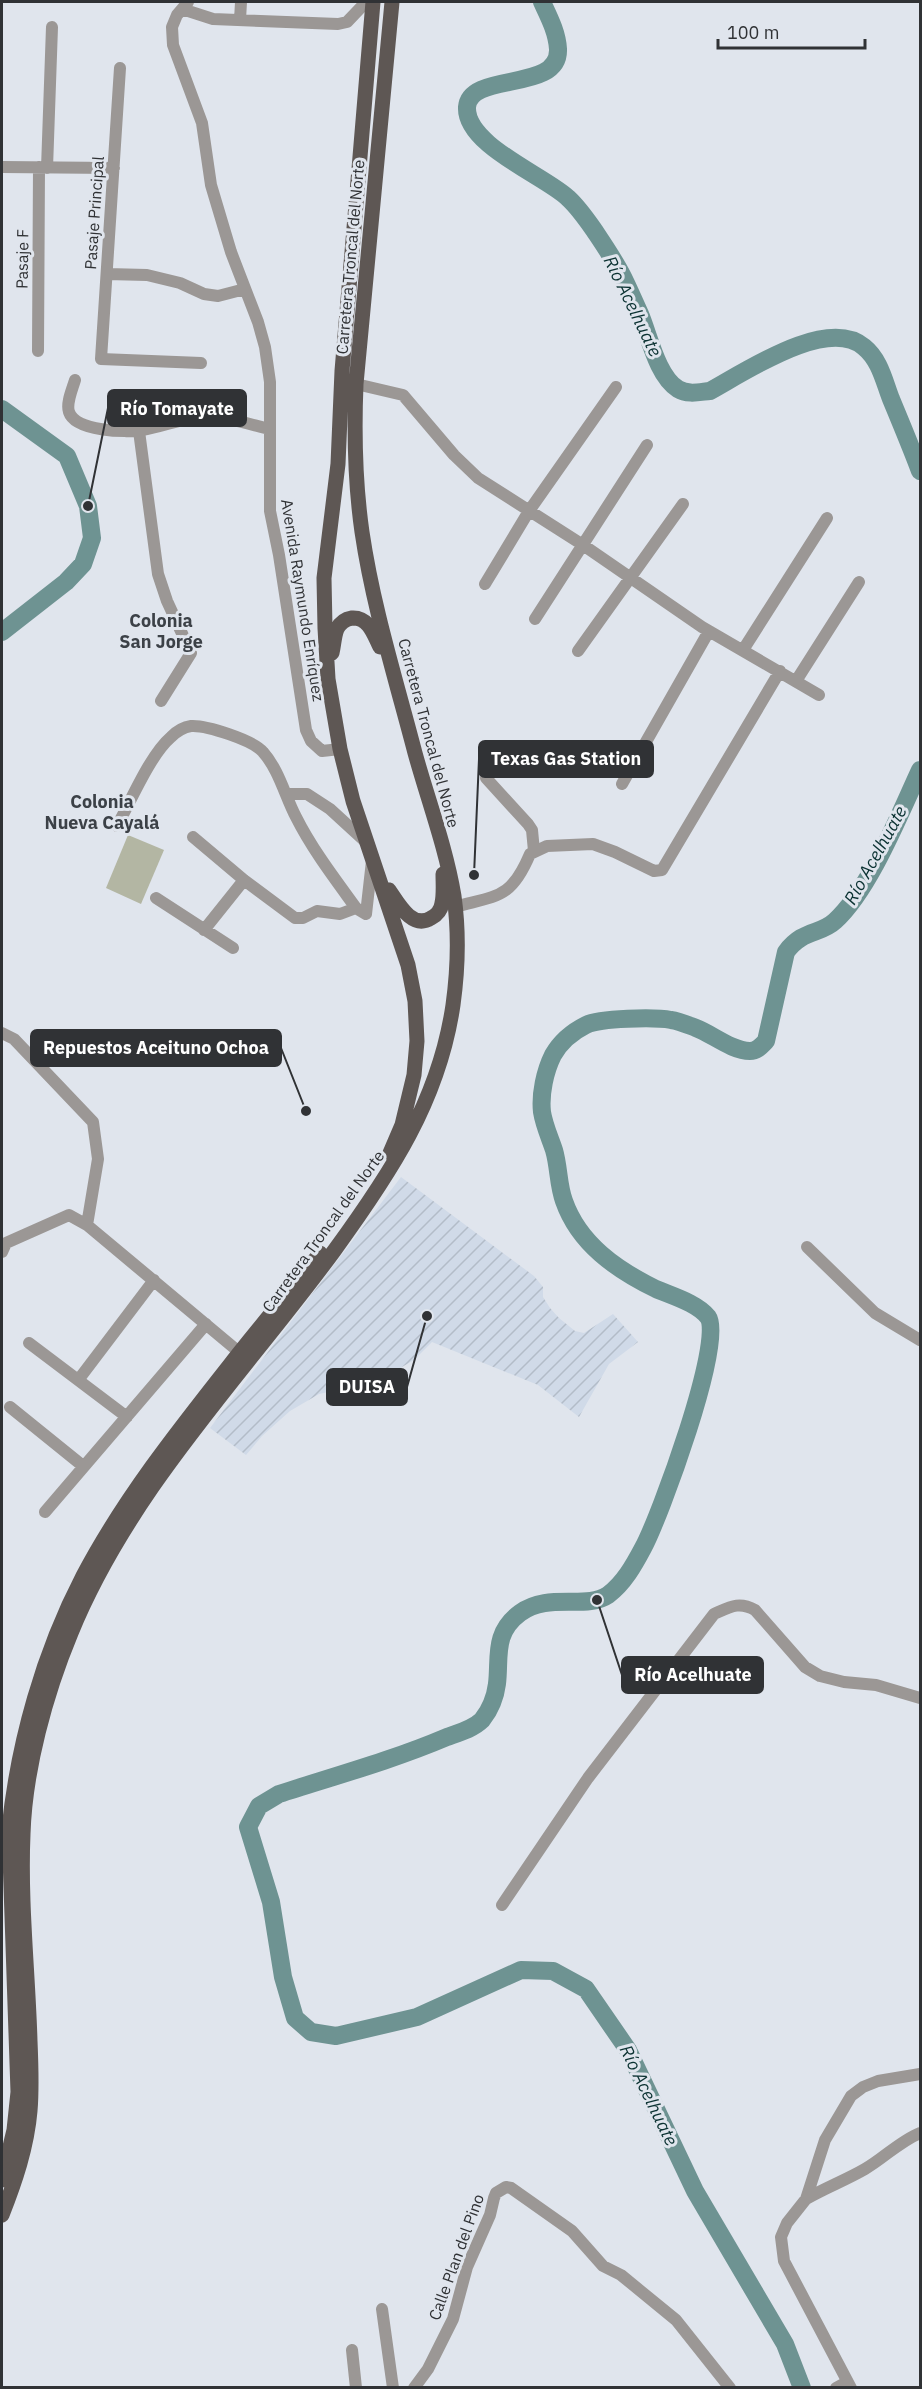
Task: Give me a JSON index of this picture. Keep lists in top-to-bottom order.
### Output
{
  "streets": {
    "main road": ["Carretera Troncal del Norte"],
    "street": [
      "Pasaje Principal",
      "Pasaje F",
      "Avenida Raymundo Enríquez",
      "Calle Plan del Pino"
    ]
  },
  "crossings": [
    ["Carretera Troncal del Norte", "Avenida Raymundo Enríquez"]
  ],
  "districts": ["Colonia San Jorge", "Colonia Nueva Cayalá"],
  "water": ["Río Acelhuate"],
  "places": [
    "Río Tomayate",
    "Texas Gas Station",
    "Repuestos Aceituno Ochoa",
    "DUISA",
    "Río Acelhuate"
  ],
  "scale_bar": "100 m"
}
